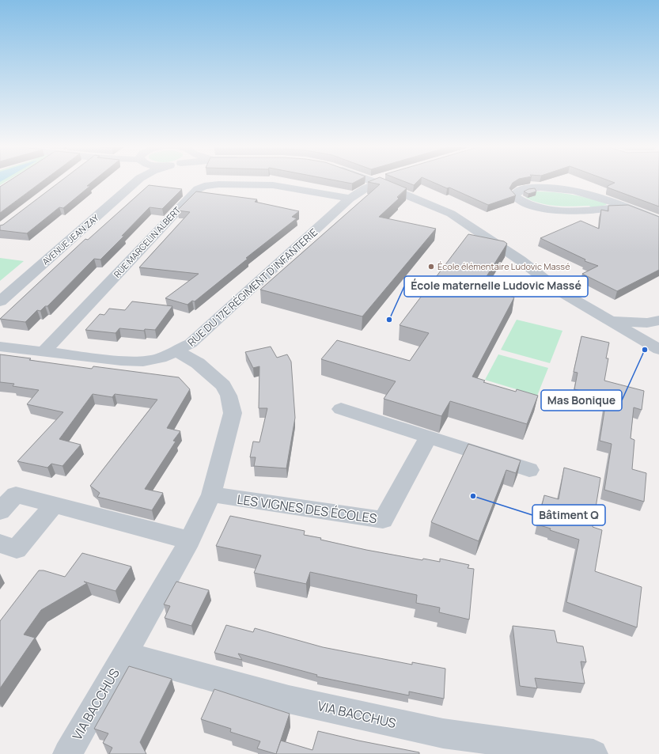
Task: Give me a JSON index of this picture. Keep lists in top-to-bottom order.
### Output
{
  "streets": {
    "street": [
      "AVENUE JEAN ZAY",
      "RUE MARCELIN ALBERT",
      "RUE DU 17E RÉGIMENT D'INFANTERIE",
      "LES VIGNES DES ÉCOLES",
      "VIA BACCHUS"
    ]
  },
  "crossings": [
    ["RUE MARCELIN ALBERT", "RUE DU 17E RÉGIMENT D'INFANTERIE"],
    ["RUE DU 17E RÉGIMENT D'INFANTERIE", "VIA BACCHUS"],
    ["LES VIGNES DES ÉCOLES", "VIA BACCHUS"]
  ],
  "places": [
    "École élémentaire Ludovic Massé",
    "École maternelle Ludovic Massé",
    "Mas Bonique",
    "Bâtiment Q"
  ]
}
